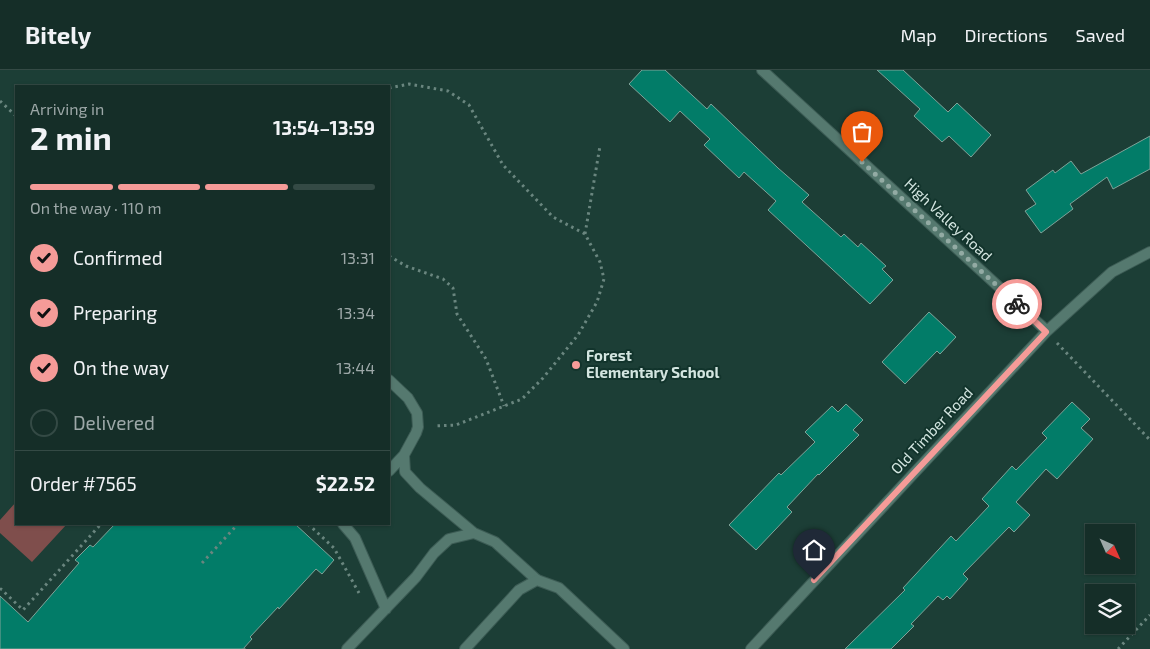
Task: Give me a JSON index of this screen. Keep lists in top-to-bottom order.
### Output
{
  "streets": {
    "street": ["High Valley Road", "Old Timber Road"]
  },
  "crossings": [
    ["High Valley Road", "Old Timber Road"]
  ],
  "places": ["Forest Elementary School"],
  "north": "bottom right",
  "page": {
    "header": "Bitely",
    "nav": ["Map", "Directions", "Saved"],
    "heading": ["2 min", "Arriving in", "13:54–13:59"],
    "panel": ["Order #7565", "$22.52"],
    "bar": "On the way · 110 m",
    "list": [
      ["Confirmed", "13:31"],
      ["Preparing", "13:34"],
      ["On the way", "13:44"],
      "Delivered"
    ]
  }
}
